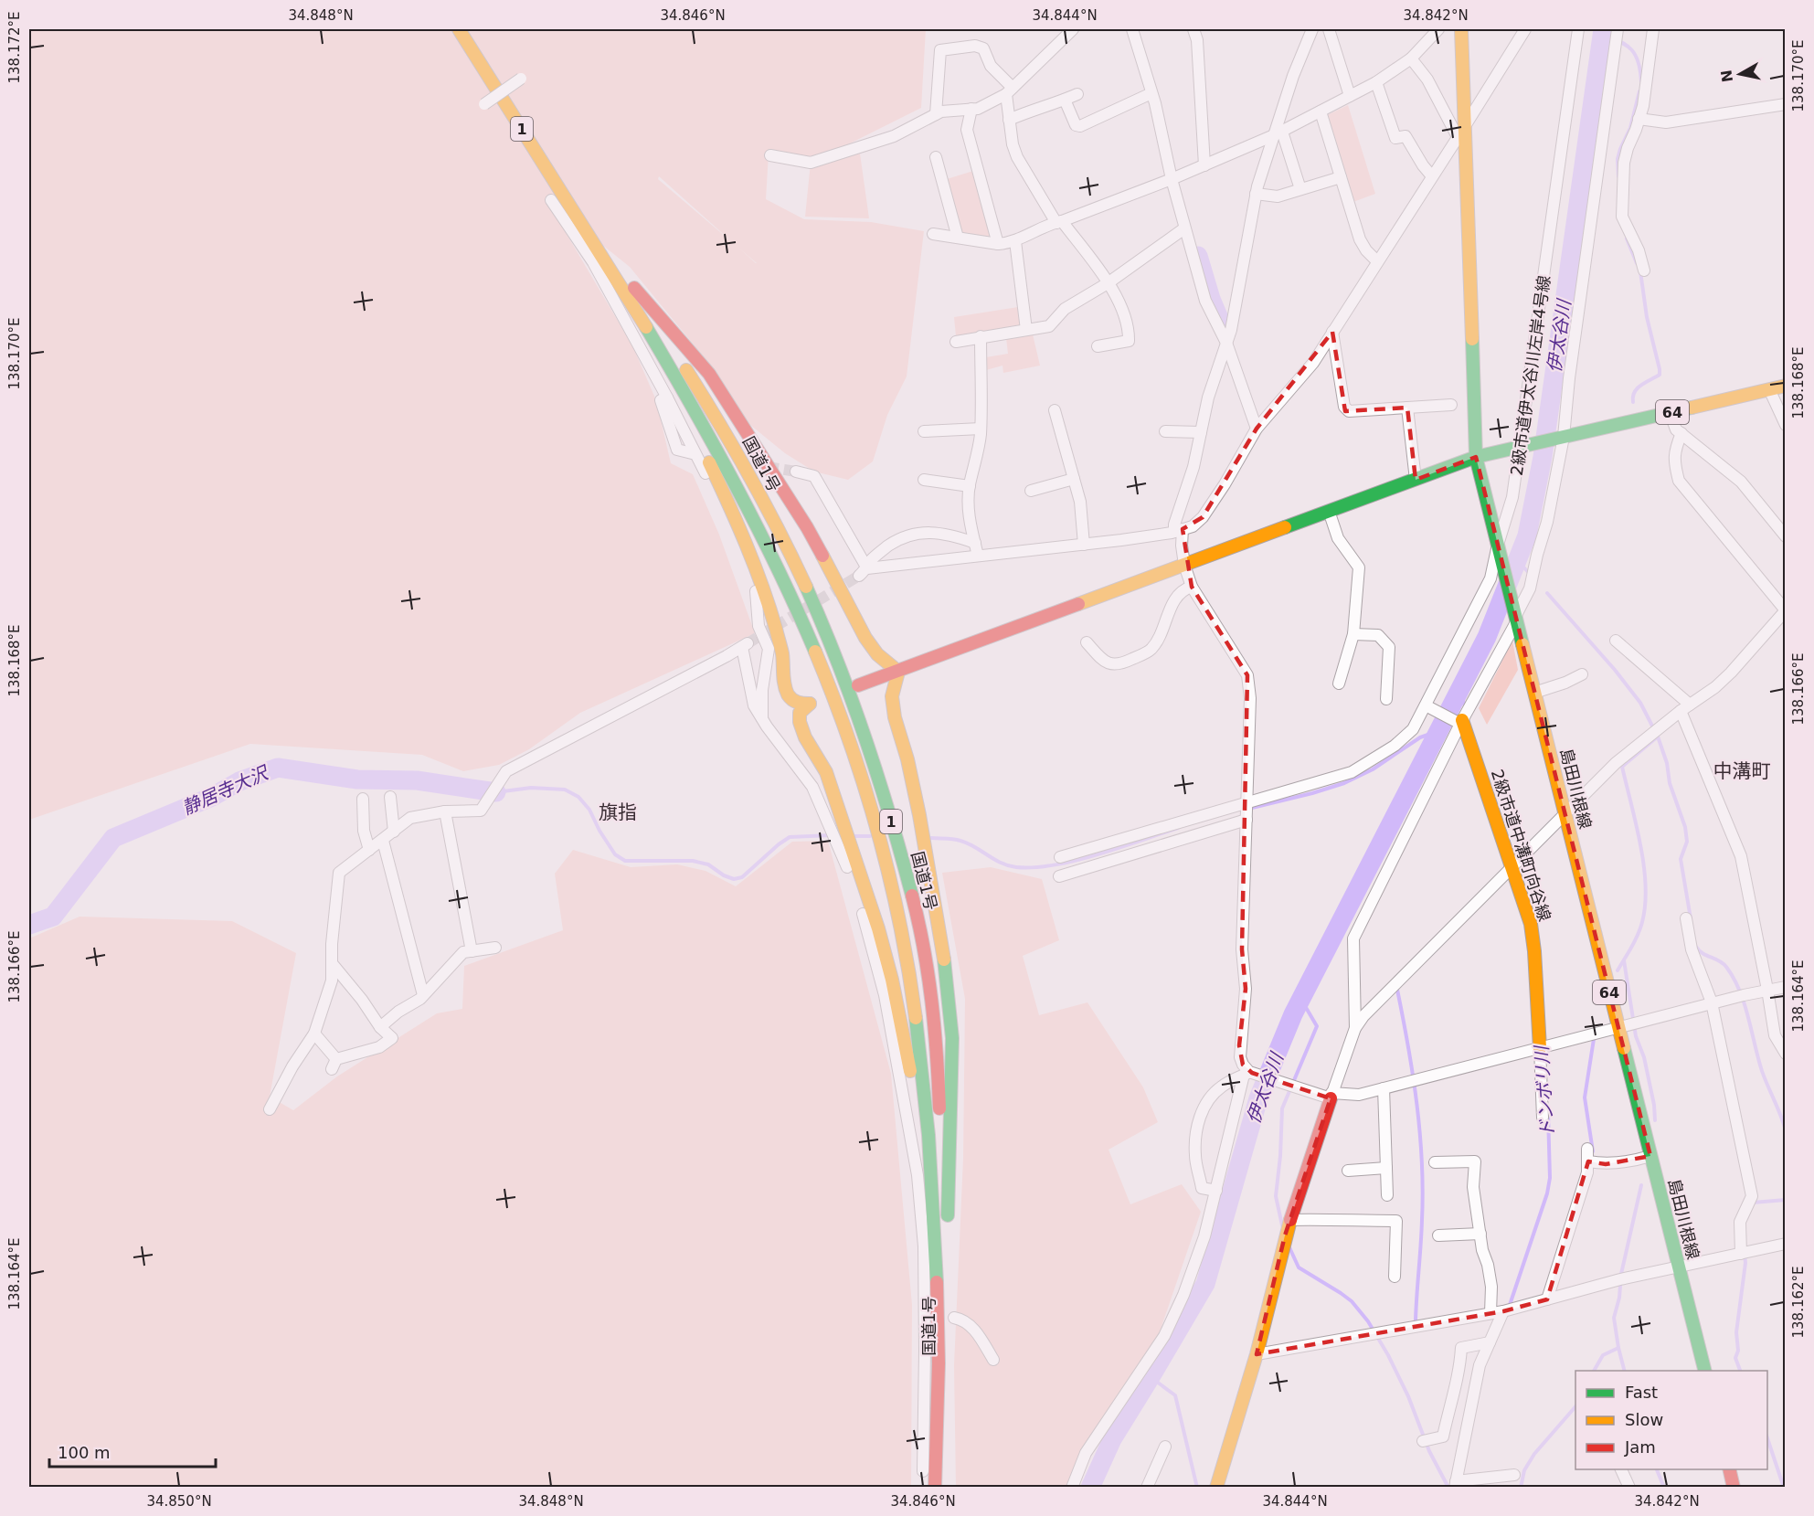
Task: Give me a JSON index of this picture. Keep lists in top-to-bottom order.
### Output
{
  "streets": {
    "main road": [
      "1",
      "64",
      "国道1号",
      "島田川根線",
      "2級市道中溝町向谷線"
    ],
    "street": ["2級市道伊太谷川左岸4号線"]
  },
  "crossings": [
    ["2級市道伊太谷川左岸4号線", "64"],
    ["2級市道伊太谷川左岸4号線", "島田川根線"],
    ["64", "島田川根線"]
  ],
  "districts": ["中溝町", "旗指"],
  "water": ["伊太谷川", "静居寺大沢", "ドンボリ川"],
  "legend": ["Fast", "Slow", "Jam"],
  "scale_bar": "100 m",
  "north": "left",
  "coordinates": [
    "34.848°N",
    "34.846°N",
    "34.844°N",
    "34.842°N",
    "138.172°E",
    "138.170°E",
    "138.168°E",
    "138.166°E",
    "138.164°E",
    "138.162°E",
    "34.850°N"
  ]
}
